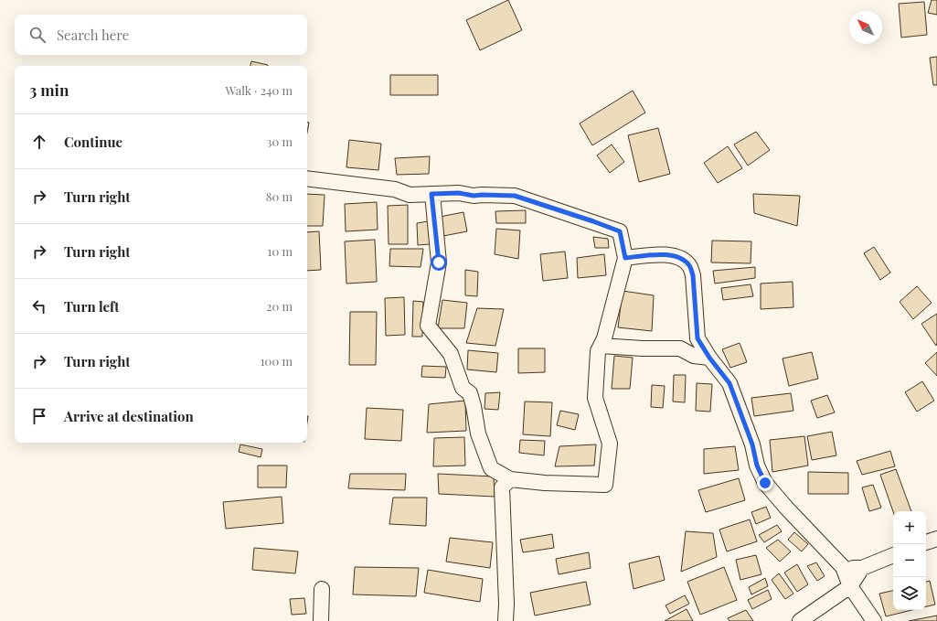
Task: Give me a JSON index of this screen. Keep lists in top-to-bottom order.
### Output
{
  "north": "top left",
  "page": {
    "search": "Search here",
    "heading": ["3 min", "Walk · 240 m"],
    "list": [
      ["Continue", "30 m"],
      ["Turn right", "80 m"],
      ["Turn right", "10 m"],
      ["Turn left", "20 m"],
      ["Turn right", "100 m"],
      "Arrive at destination"
    ],
    "map_buttons": ["+", "−"]
  }
}
